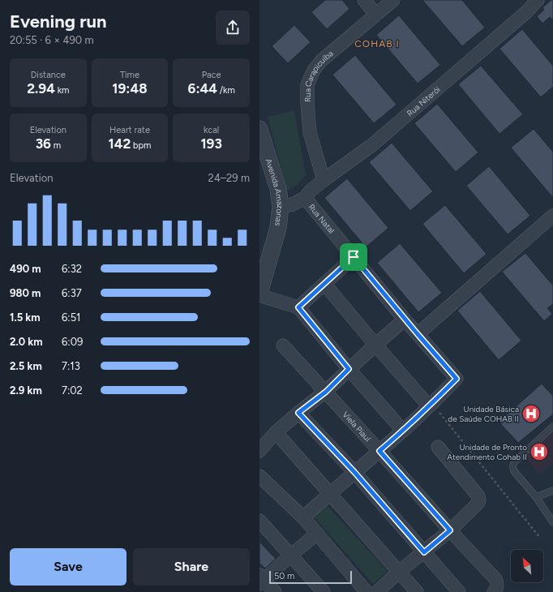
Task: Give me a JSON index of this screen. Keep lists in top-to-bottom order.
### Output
{
  "streets": {
    "street": [
      "Rua Carapicuíba",
      "Rua Niterói",
      "Avenida Amazonas",
      "Rua Natal",
      "Viela Piauí"
    ]
  },
  "crossings": [
    ["Rua Carapicuíba", "Rua Niterói"],
    ["Rua Niterói", "Rua Natal"],
    ["Avenida Amazonas", "Rua Natal"]
  ],
  "districts": ["COHAB I"],
  "places": {
    "hospital": ["Unidade Básica de Saúde COHAB II", "Unidade de Pronto Atendimento Cohab II"]
  },
  "scale_bar": "50 m",
  "north": "top left",
  "page": {
    "heading": ["Evening run", "20:55 · 6 × 490 m"],
    "stats": [
      ["Distance", "2.94 km"],
      ["Time", "19:48"],
      ["Pace", "6:44 /km"],
      ["Elevation", "36 m"],
      ["Heart rate", "142 bpm"],
      ["kcal", "193"]
    ],
    "chart": ["Elevation", "24–29 m"],
    "list": [
      {
        "name": "490 m",
        "note": "6:32"
      },
      {
        "name": "980 m",
        "note": "6:37"
      },
      {
        "name": "1.5 km",
        "note": "6:51"
      },
      {
        "name": "2.0 km",
        "note": "6:09"
      },
      {
        "name": "2.5 km",
        "note": "7:13"
      },
      {
        "name": "2.9 km",
        "note": "7:02"
      }
    ],
    "buttons": ["Save", "Share"],
    "scale": "50 m"
  }
}
